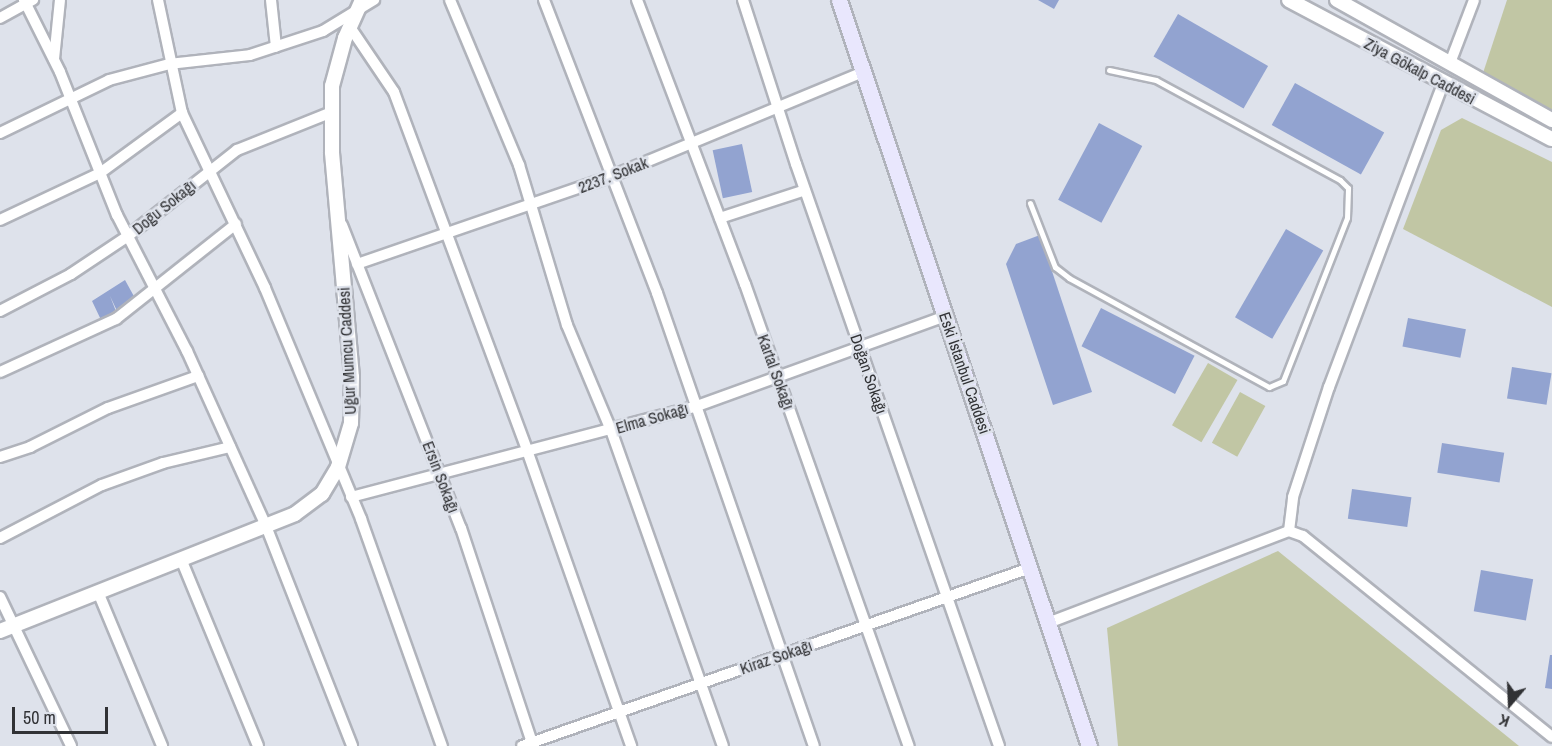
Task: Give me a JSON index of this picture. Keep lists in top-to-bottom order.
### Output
{
  "streets": {
    "main road": ["Eski İstanbul Caddesi"],
    "street": [
      "Ziya Gökalp Caddesi",
      "2237. Sokak",
      "Doğu Sokağı",
      "Uğur Mumcu Caddesi",
      "Kartal Sokağı",
      "Doğan Sokağı",
      "Elma Sokağı",
      "Ersin Sokağı",
      "Kiraz Sokağı"
    ]
  },
  "crossings": [
    ["2237. Sokak", "Kartal Sokağı"],
    ["2237. Sokak", "Eski İstanbul Caddesi"],
    ["2237. Sokak", "Doğan Sokağı"],
    ["2237. Sokak", "Ersin Sokağı"],
    ["Doğu Sokağı", "Uğur Mumcu Caddesi"],
    ["Uğur Mumcu Caddesi", "Ersin Sokağı"],
    ["Kartal Sokağı", "Elma Sokağı"],
    ["Kartal Sokağı", "Kiraz Sokağı"],
    ["Eski İstanbul Caddesi", "Elma Sokağı"],
    ["Eski İstanbul Caddesi", "Kiraz Sokağı"],
    ["Doğan Sokağı", "Elma Sokağı"],
    ["Doğan Sokağı", "Kiraz Sokağı"],
    ["Elma Sokağı", "Ersin Sokağı"],
    ["Ersin Sokağı", "Kiraz Sokağı"]
  ],
  "scale_bar": "50 m",
  "north": "bottom"
}
